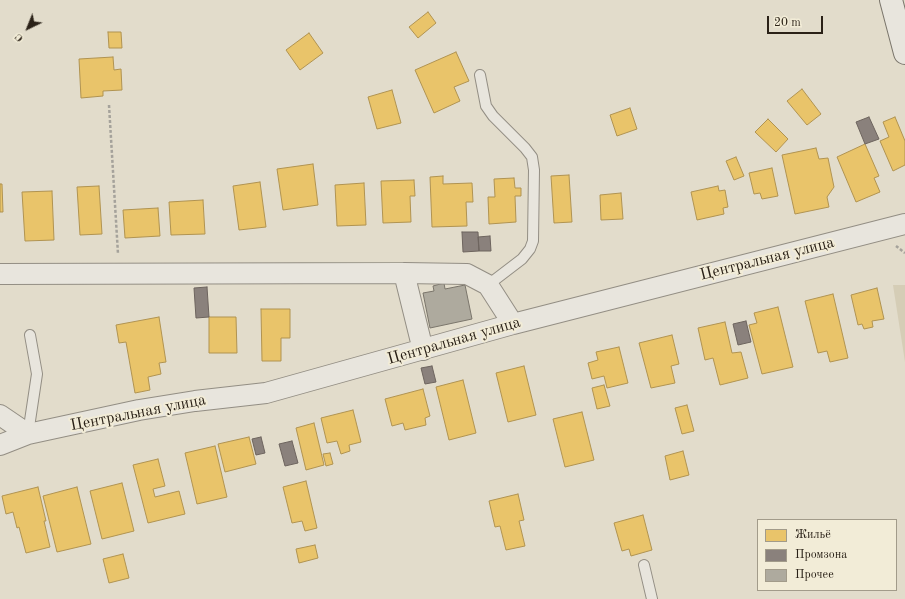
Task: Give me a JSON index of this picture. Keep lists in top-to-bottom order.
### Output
{
  "streets": {
    "street": ["Центральная улица"]
  },
  "legend": ["Жильё", "Промзона", "Прочее"],
  "scale_bar": "20 m",
  "north": "bottom left"
}
